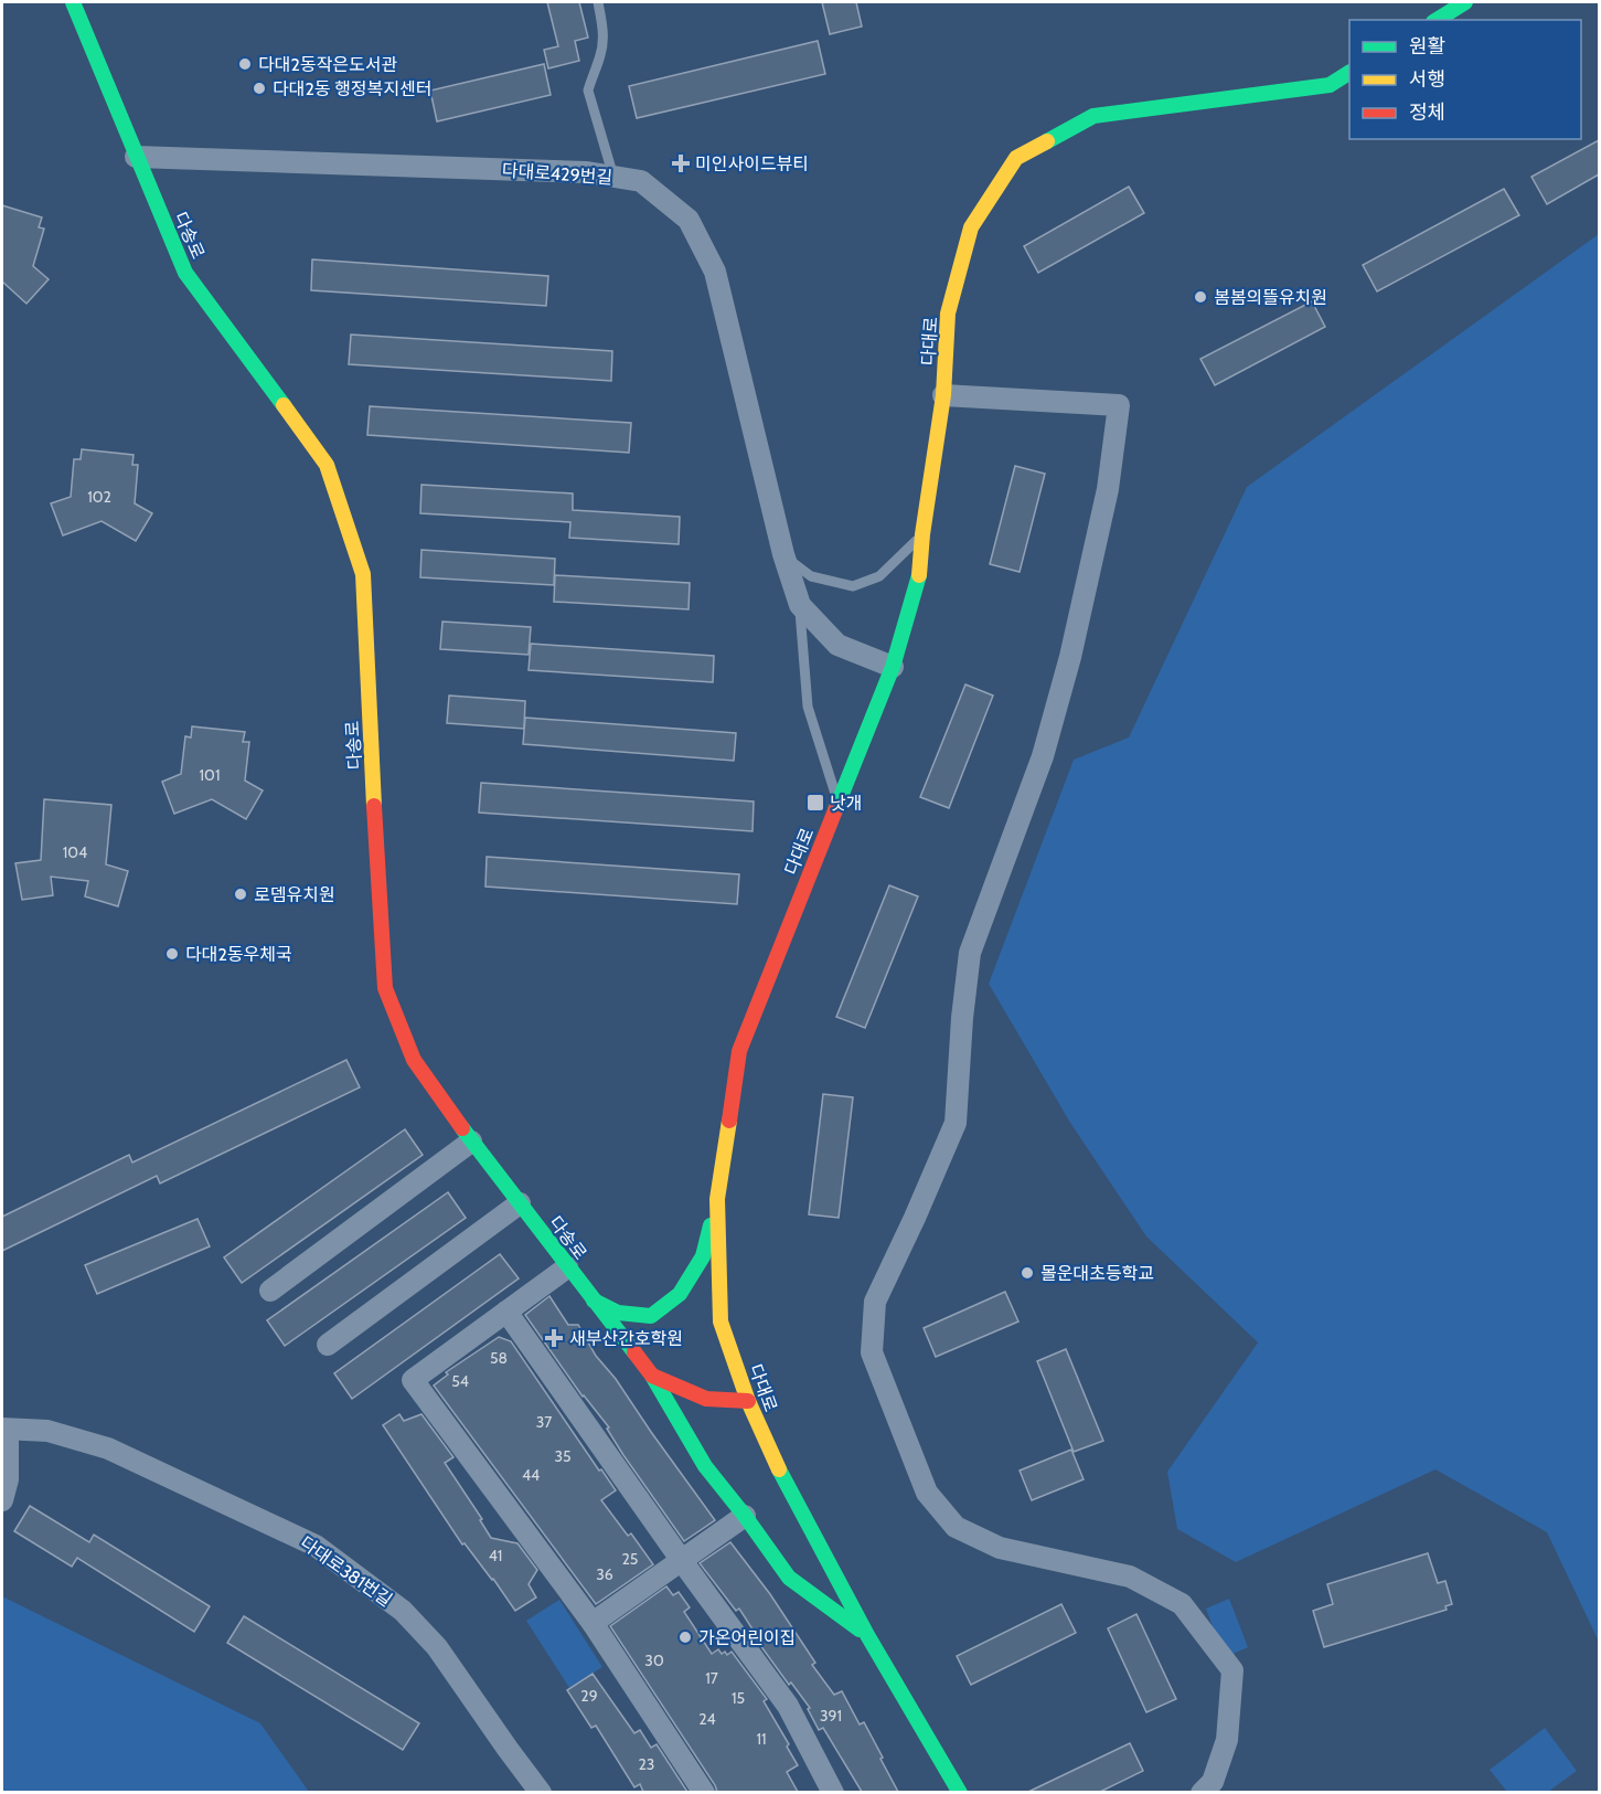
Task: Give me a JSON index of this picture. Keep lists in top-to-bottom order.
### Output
{
  "streets": {
    "main road": ["다송로", "다대로"],
    "street": ["다대로429번길", "다대로381번길"]
  },
  "crossings": [
    ["다대로429번길", "다송로"],
    ["다대로429번길", "다대로"],
    ["다송로", "다대로"]
  ],
  "places": {
    "other": [
      "다대2동작은도서관",
      "다대2동 행정복지센터",
      "봄봄의뜰유치원",
      "로뎀유치원",
      "다대2동우체국",
      "몰운대초등학교",
      "가온어린이집"
    ],
    "health": ["미인사이드뷰티", "새부산간호학원"],
    "transit": ["낫개"]
  },
  "house_numbers": [
    "102",
    "101",
    "104",
    "58",
    "54",
    "37",
    "35",
    "44",
    "41",
    "25",
    "36",
    "30",
    "17",
    "29",
    "15",
    "391",
    "24",
    "11",
    "23"
  ],
  "legend": ["원활", "서행", "정체"]
}
